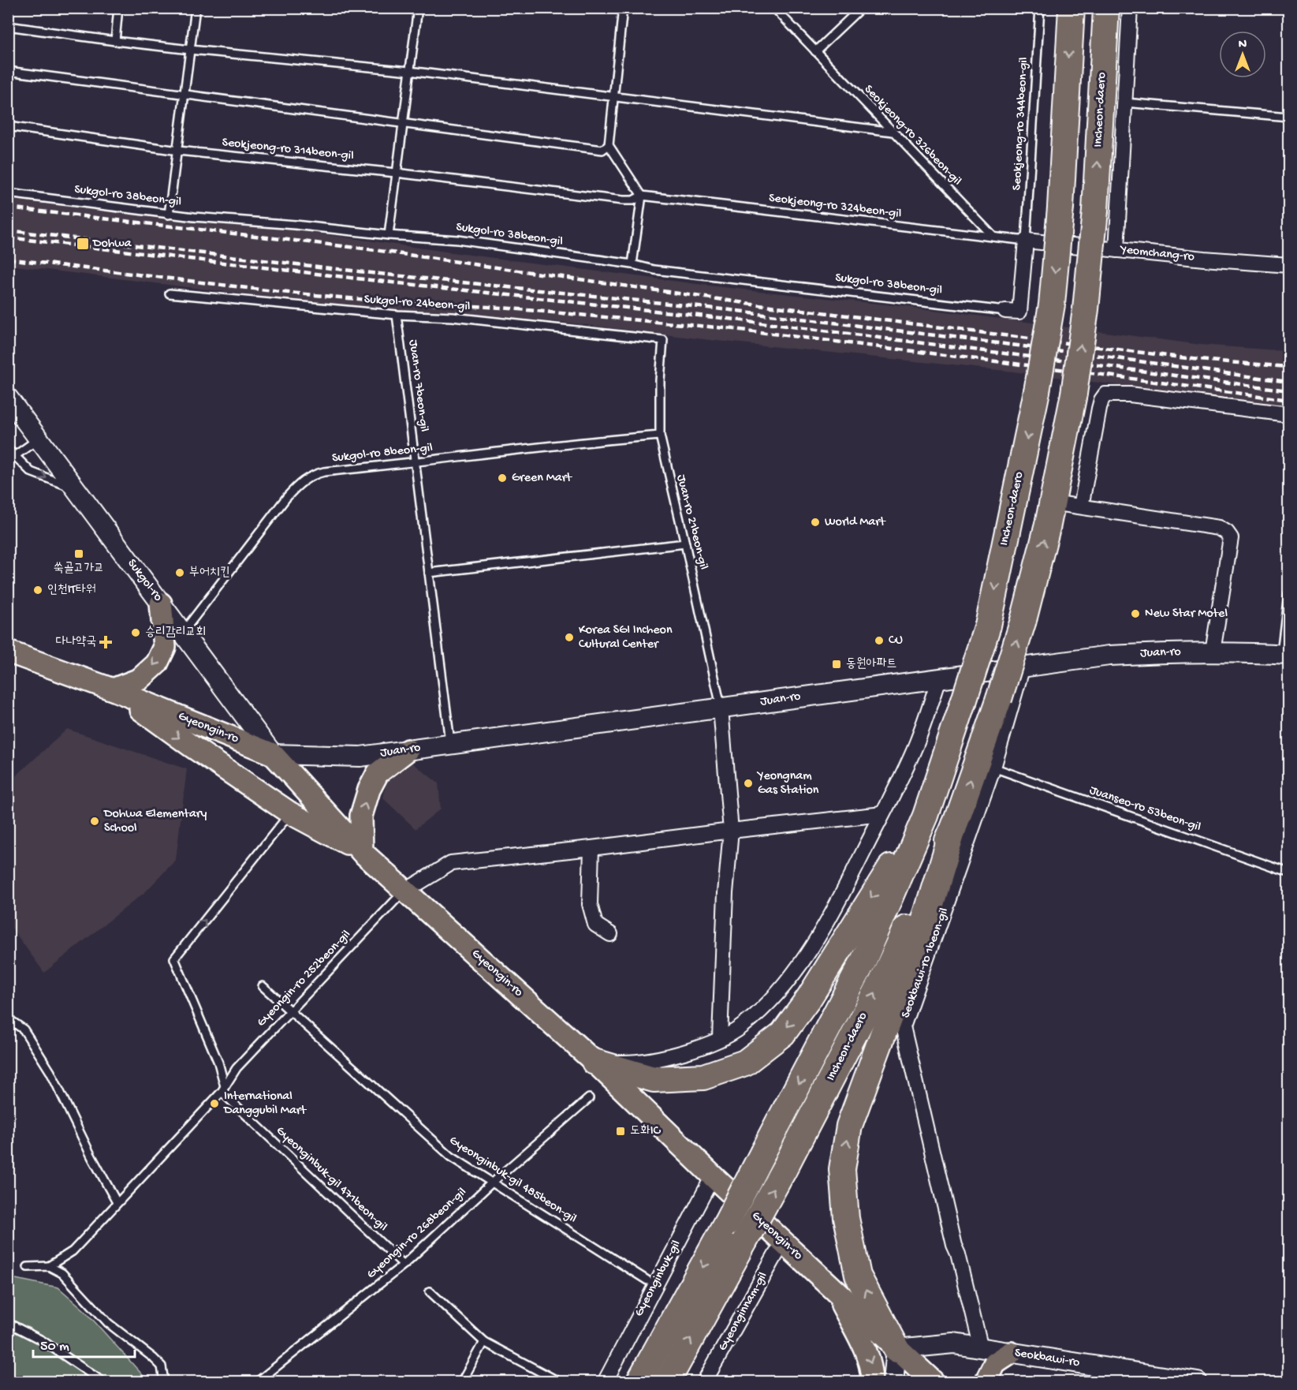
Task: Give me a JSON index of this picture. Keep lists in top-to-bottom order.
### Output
{
  "streets": {
    "highway": ["Incheon-daero"],
    "main road": [
      "Sukgol-ro",
      "Juan-ro",
      "Gyeongin-ro",
      "Seokbawi-ro"
    ],
    "street": [
      "Yeomchang-ro",
      "Seokbawi-ro 1beon-gil",
      "Gyeonginbuk-gil",
      "Gyeonginnam-gil"
    ],
    "lane": [
      "Seokjeong-ro 344beon-gil",
      "Seokjeong-ro 326beon-gil",
      "Seokjeong-ro 314beon-gil",
      "Sukgol-ro 38beon-gil",
      "Seokjeong-ro 324beon-gil",
      "Sukgol-ro 24beon-gil",
      "Juan-ro 7beon-gil",
      "Sukgol-ro 8beon-gil",
      "Juan-ro 21beon-gil",
      "Juanseo-ro 53beon-gil",
      "Gyeongin-ro 252beon-gil",
      "Gyeonginbuk-gil 471beon-gil",
      "Gyeonginbuk-gil 485beon-gil",
      "Gyeongin-ro 268beon-gil"
    ]
  },
  "crossings": [
    ["Seokjeong-ro 344beon-gil", "Seokjeong-ro 324beon-gil"],
    ["Seokjeong-ro 344beon-gil", "Yeomchang-ro"],
    ["Seokjeong-ro 326beon-gil", "Seokjeong-ro 324beon-gil"],
    ["Seokjeong-ro 314beon-gil", "Seokjeong-ro 324beon-gil"],
    ["Seokjeong-ro 324beon-gil", "Yeomchang-ro"],
    ["Sukgol-ro 24beon-gil", "Juan-ro 7beon-gil"],
    ["Sukgol-ro 24beon-gil", "Juan-ro 21beon-gil"],
    ["Juan-ro 7beon-gil", "Sukgol-ro 8beon-gil"],
    ["Juan-ro 7beon-gil", "Juan-ro"],
    ["Sukgol-ro 8beon-gil", "Juan-ro 21beon-gil"],
    ["Sukgol-ro 8beon-gil", "Sukgol-ro"],
    ["Juan-ro 21beon-gil", "Juan-ro"],
    ["Sukgol-ro", "Juan-ro"],
    ["Sukgol-ro", "Gyeongin-ro"],
    ["Juan-ro", "Gyeongin-ro"],
    ["Juan-ro", "Seokbawi-ro 1beon-gil"],
    ["Gyeongin-ro", "Gyeongin-ro 252beon-gil"],
    ["Gyeongin-ro", "Gyeonginbuk-gil"],
    ["Gyeongin-ro", "Gyeonginnam-gil"],
    ["Gyeongin-ro", "Seokbawi-ro"],
    ["Juanseo-ro 53beon-gil", "Seokbawi-ro 1beon-gil"],
    ["Seokbawi-ro 1beon-gil", "Seokbawi-ro"],
    ["Gyeongin-ro 252beon-gil", "Gyeonginbuk-gil 471beon-gil"],
    ["Gyeongin-ro 252beon-gil", "Gyeonginbuk-gil 485beon-gil"],
    ["Gyeonginbuk-gil 471beon-gil", "Gyeongin-ro 268beon-gil"],
    ["Gyeonginbuk-gil 485beon-gil", "Gyeongin-ro 268beon-gil"]
  ],
  "places": {
    "transit": [
      "Dohwa",
      "쑥골고가교",
      "동원아파트",
      "도화IC"
    ],
    "other": [
      "Green Mart",
      "World Mart",
      "부어치킨",
      "인천IT타워",
      "New Star Motel",
      "승리감리교회",
      "Korea SGI Incheon Cultural Center",
      "CU",
      "Yeongnam Gas Station",
      "Dohwa Elementary School",
      "International Danggubil Mart"
    ],
    "health": ["다나약국"]
  },
  "scale_bar": "50 m",
  "north": "top"
}
